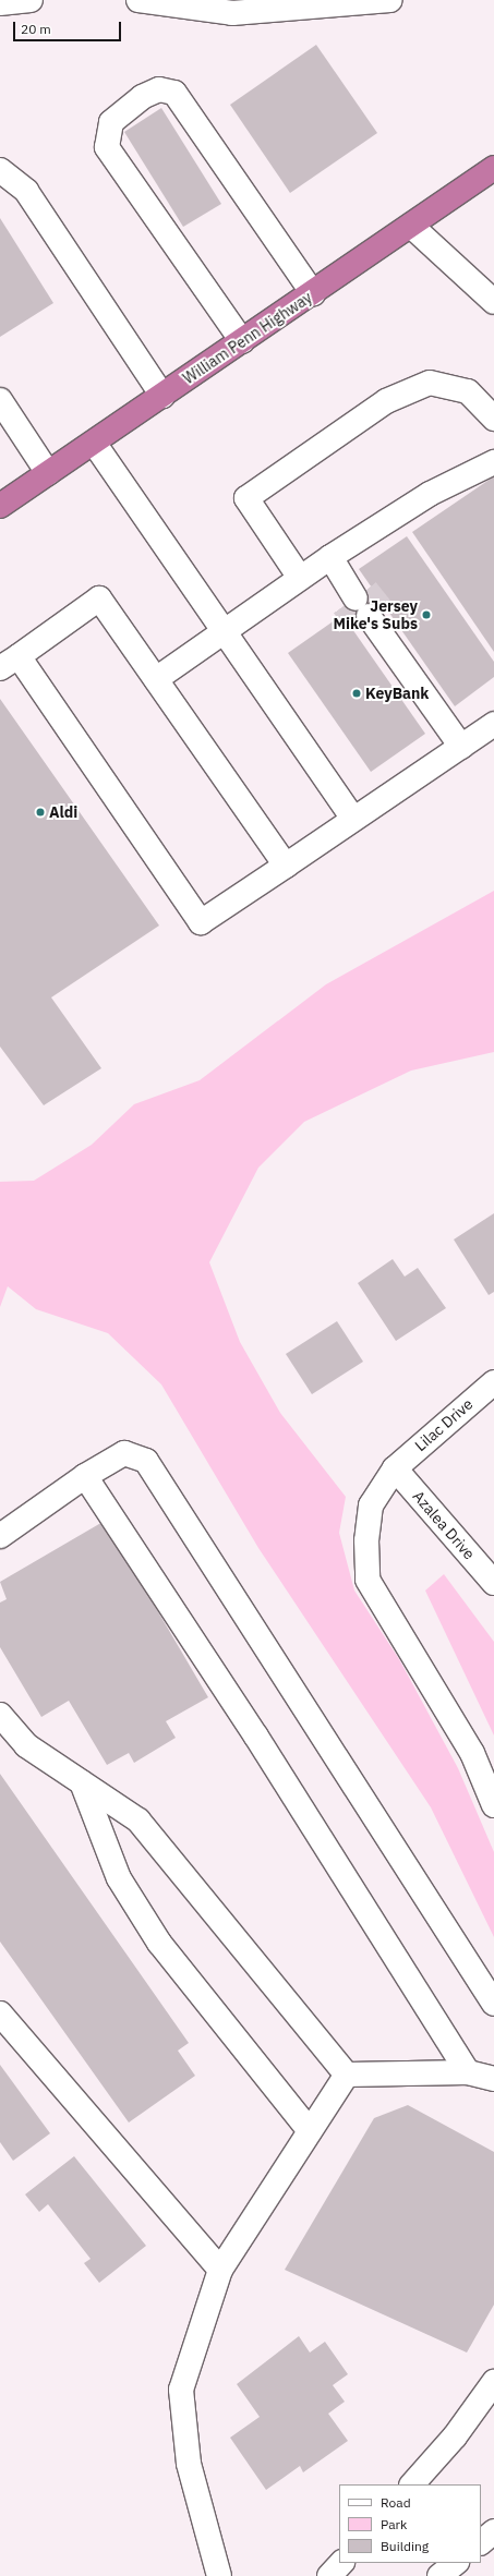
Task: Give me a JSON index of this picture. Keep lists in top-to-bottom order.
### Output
{
  "streets": {
    "highway": ["William Penn Highway"],
    "street": ["Lilac Drive", "Azalea Drive"]
  },
  "crossings": [
    ["Lilac Drive", "Azalea Drive"]
  ],
  "places": ["Jersey Mike's Subs", "KeyBank", "Aldi"],
  "legend": ["Road", "Park", "Building"],
  "scale_bar": "20 m"
}
